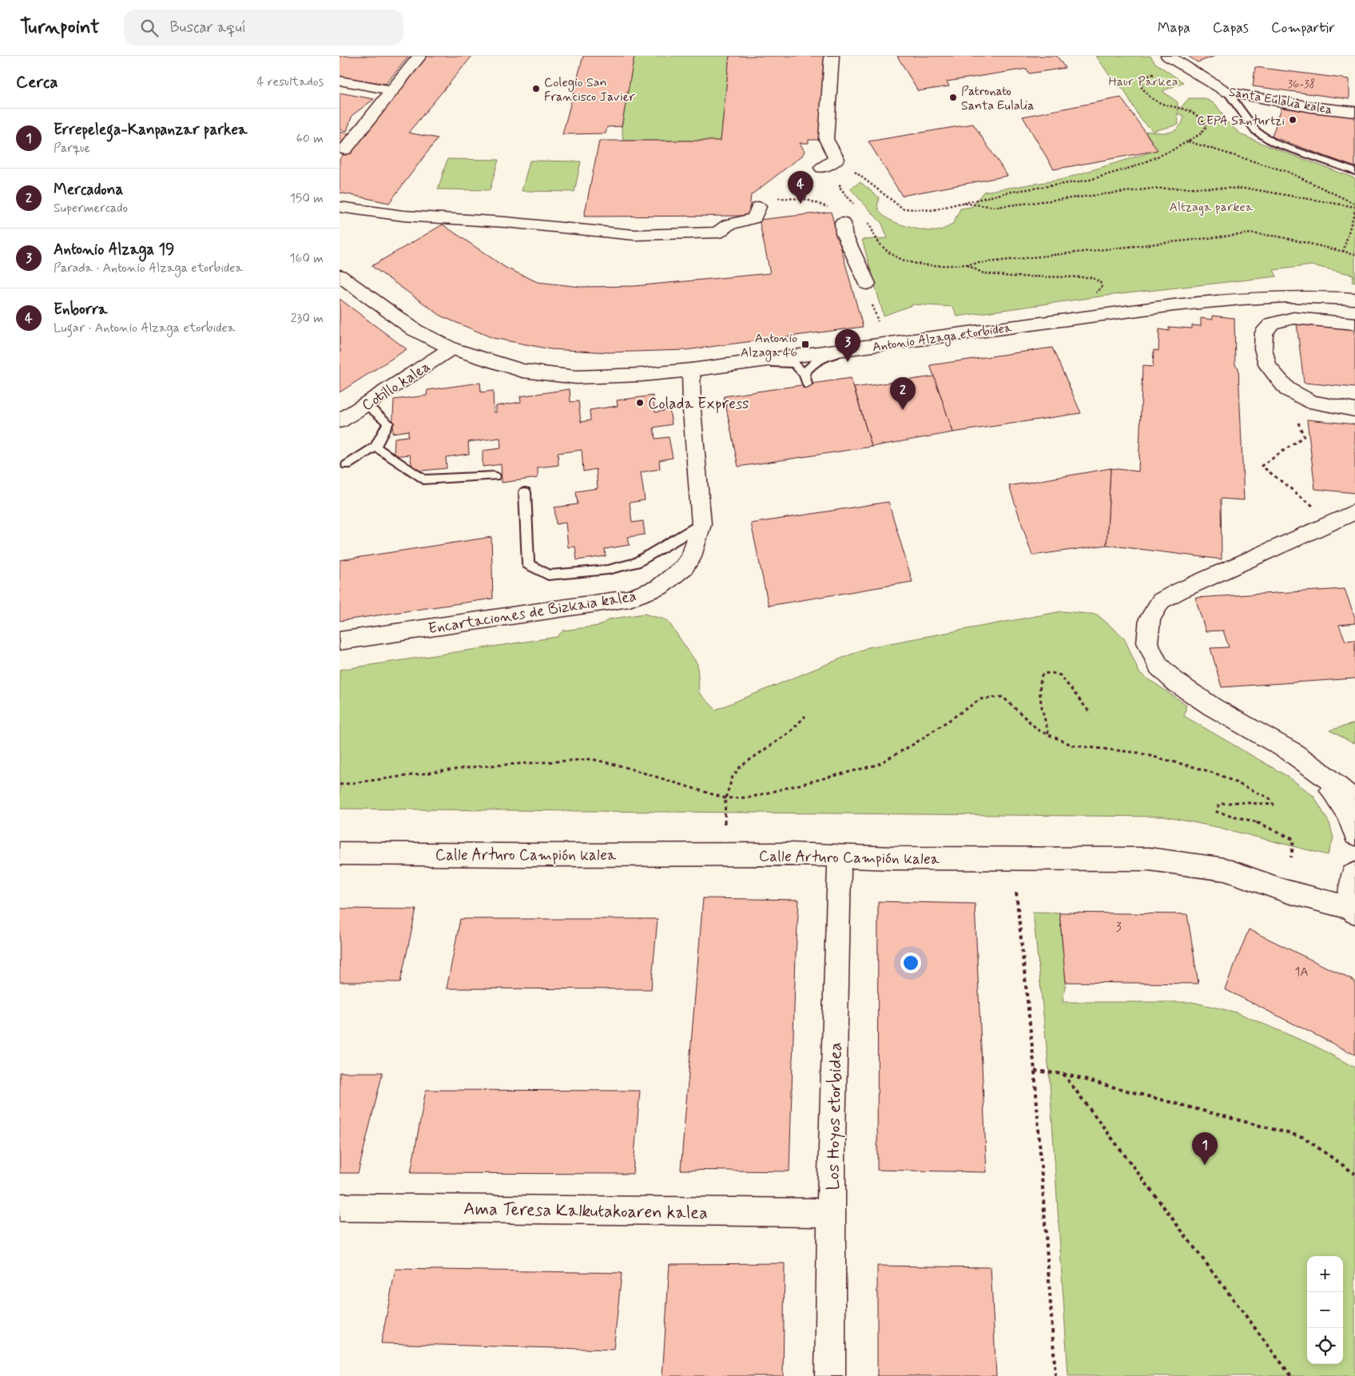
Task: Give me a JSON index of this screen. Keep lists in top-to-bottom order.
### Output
{
  "streets": {
    "street": [
      "Santa Eulalia kalea",
      "Antonio Alzaga etorbidea",
      "Cotillo kalea",
      "Encartaciones de Bizkaia kalea",
      "Calle Arturo Campión kalea",
      "Los Hoyos etorbidea",
      "Ama Teresa Kalkutakoaren kalea"
    ]
  },
  "crossings": [
    ["Antonio Alzaga etorbidea", "Cotillo kalea"],
    ["Antonio Alzaga etorbidea", "Encartaciones de Bizkaia kalea"],
    ["Calle Arturo Campión kalea", "Los Hoyos etorbidea"],
    ["Los Hoyos etorbidea", "Ama Teresa Kalkutakoaren kalea"]
  ],
  "parks": ["Haur Parkea", "Altzaga parkea"],
  "places": {
    "other": [
      "Colegio San Francisco Javier",
      "Patronato Santa Eulalia",
      "CEPA Santurtzi",
      "Colada Express"
    ],
    "transit": ["Antonio Alzaga 46"]
  },
  "house_numbers": ["36-38", "3", "1A"],
  "page": {
    "header": "Turnpoint",
    "search": "Buscar aquí",
    "nav": ["Mapa", "Capas", "Compartir"],
    "heading": ["Cerca", "4 resultados"],
    "list": [
      {
        "mark": "1",
        "name": "Errepelega-Kanpanzar parkea",
        "note": "Parque",
        "value": "60 m"
      },
      {
        "mark": "2",
        "name": "Mercadona",
        "note": "Supermercado",
        "value": "150 m"
      },
      {
        "mark": "3",
        "name": "Antonio Alzaga 19",
        "note": "Parada · Antonio Alzaga etorbidea",
        "value": "160 m"
      },
      {
        "mark": "4",
        "name": "Enborra",
        "note": "Lugar · Antonio Alzaga etorbidea",
        "value": "230 m"
      }
    ],
    "pins": [
      "4",
      "3",
      "2",
      "1"
    ],
    "map_buttons": ["+", "−"]
  }
}
